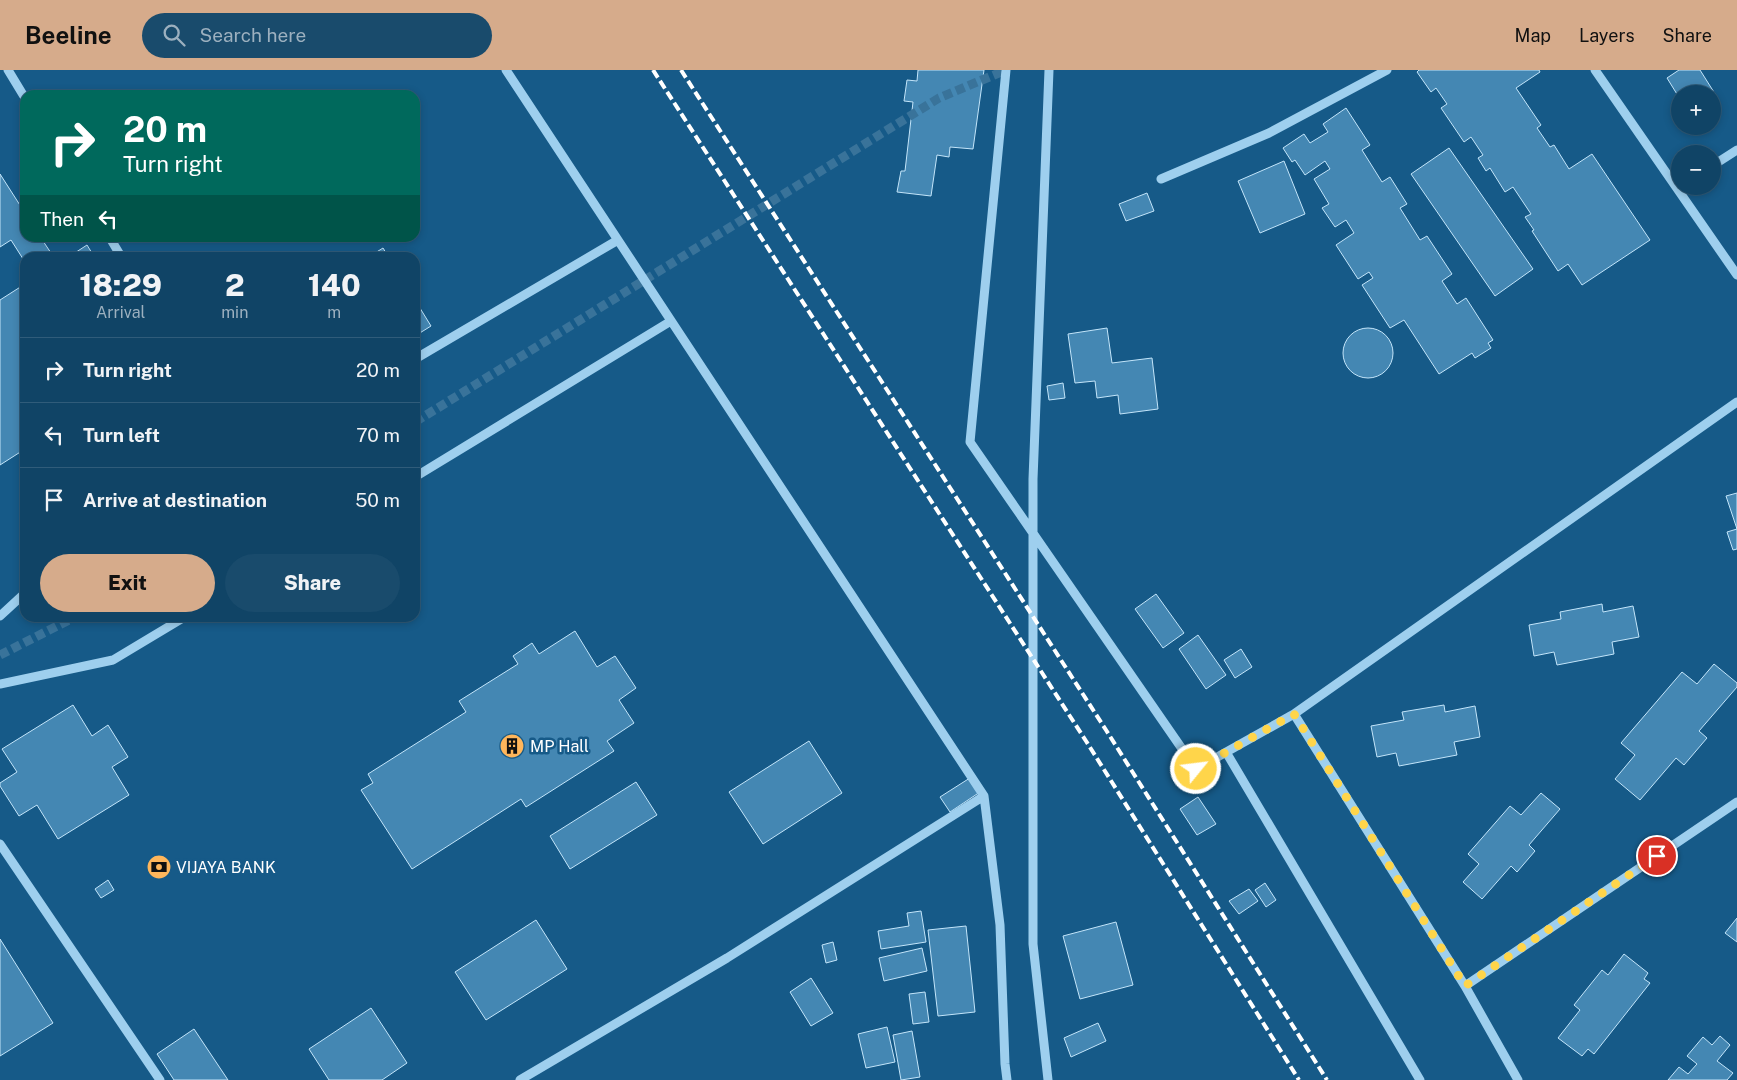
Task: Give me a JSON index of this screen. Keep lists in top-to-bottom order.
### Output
{
  "places": {
    "building": ["MP Hall"],
    "bank": ["VIJAYA BANK"]
  },
  "page": {
    "header": "Beeline",
    "search": "Search here",
    "nav": ["Map", "Layers", "Share"],
    "map_buttons": ["+", "−"],
    "turn": ["20 m", "Turn right"],
    "then": "Then",
    "eta": [
      "18:29",
      "Arrival",
      "2",
      "min",
      "140",
      "m"
    ],
    "list": [
      {
        "name": "Turn right",
        "value": "20 m"
      },
      {
        "name": "Turn left",
        "value": "70 m"
      },
      {
        "name": "Arrive at destination",
        "value": "50 m"
      }
    ],
    "buttons": ["Exit", "Share"]
  }
}
